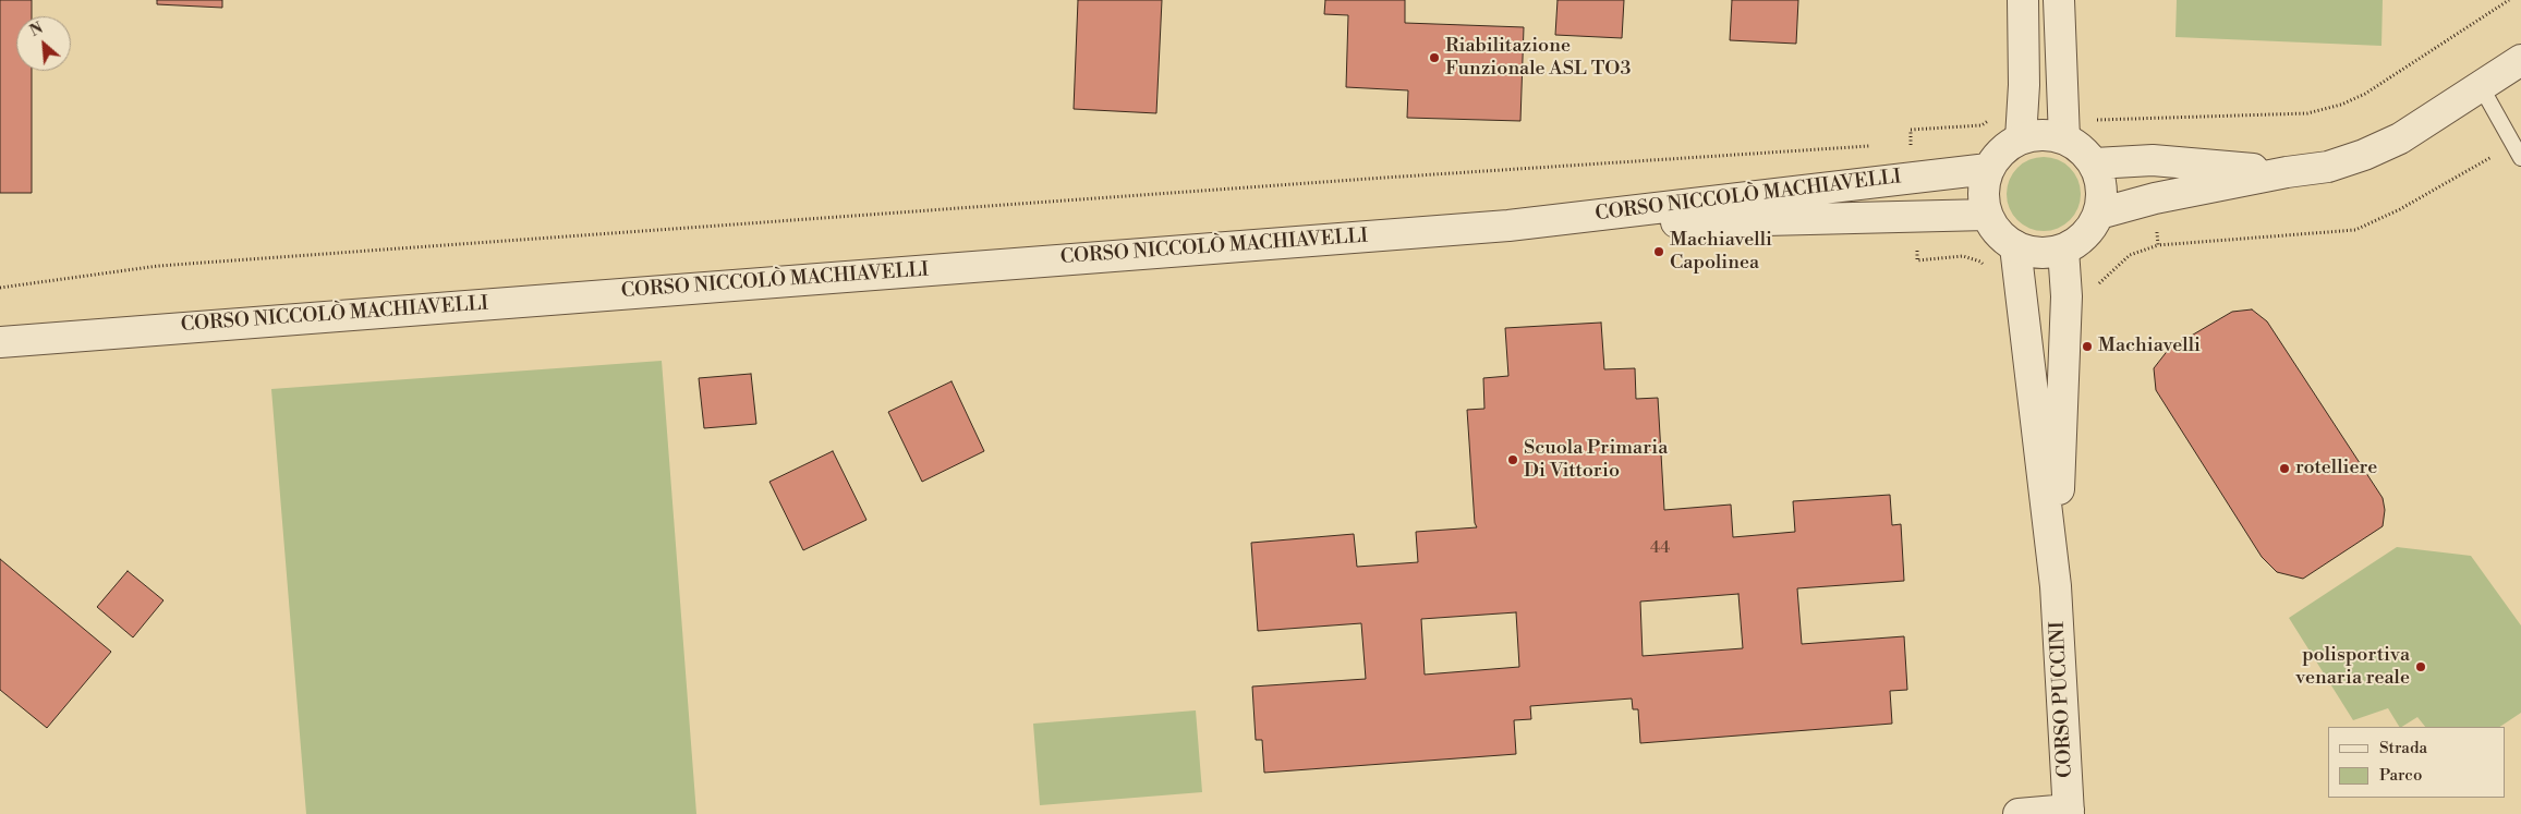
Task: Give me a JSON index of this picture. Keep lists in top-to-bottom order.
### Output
{
  "streets": {
    "street": ["CORSO NICCOLÒ MACHIAVELLI", "CORSO PUCCINI"]
  },
  "places": [
    "Riabilitazione Funzionale ASL TO3",
    "Machiavelli Capolinea",
    "Machiavelli",
    "Scuola Primaria Di Vittorio",
    "rotelliere",
    "polisportiva venaria reale"
  ],
  "house_numbers": ["44"],
  "legend": ["Strada", "Parco"],
  "north": "top left"
}
